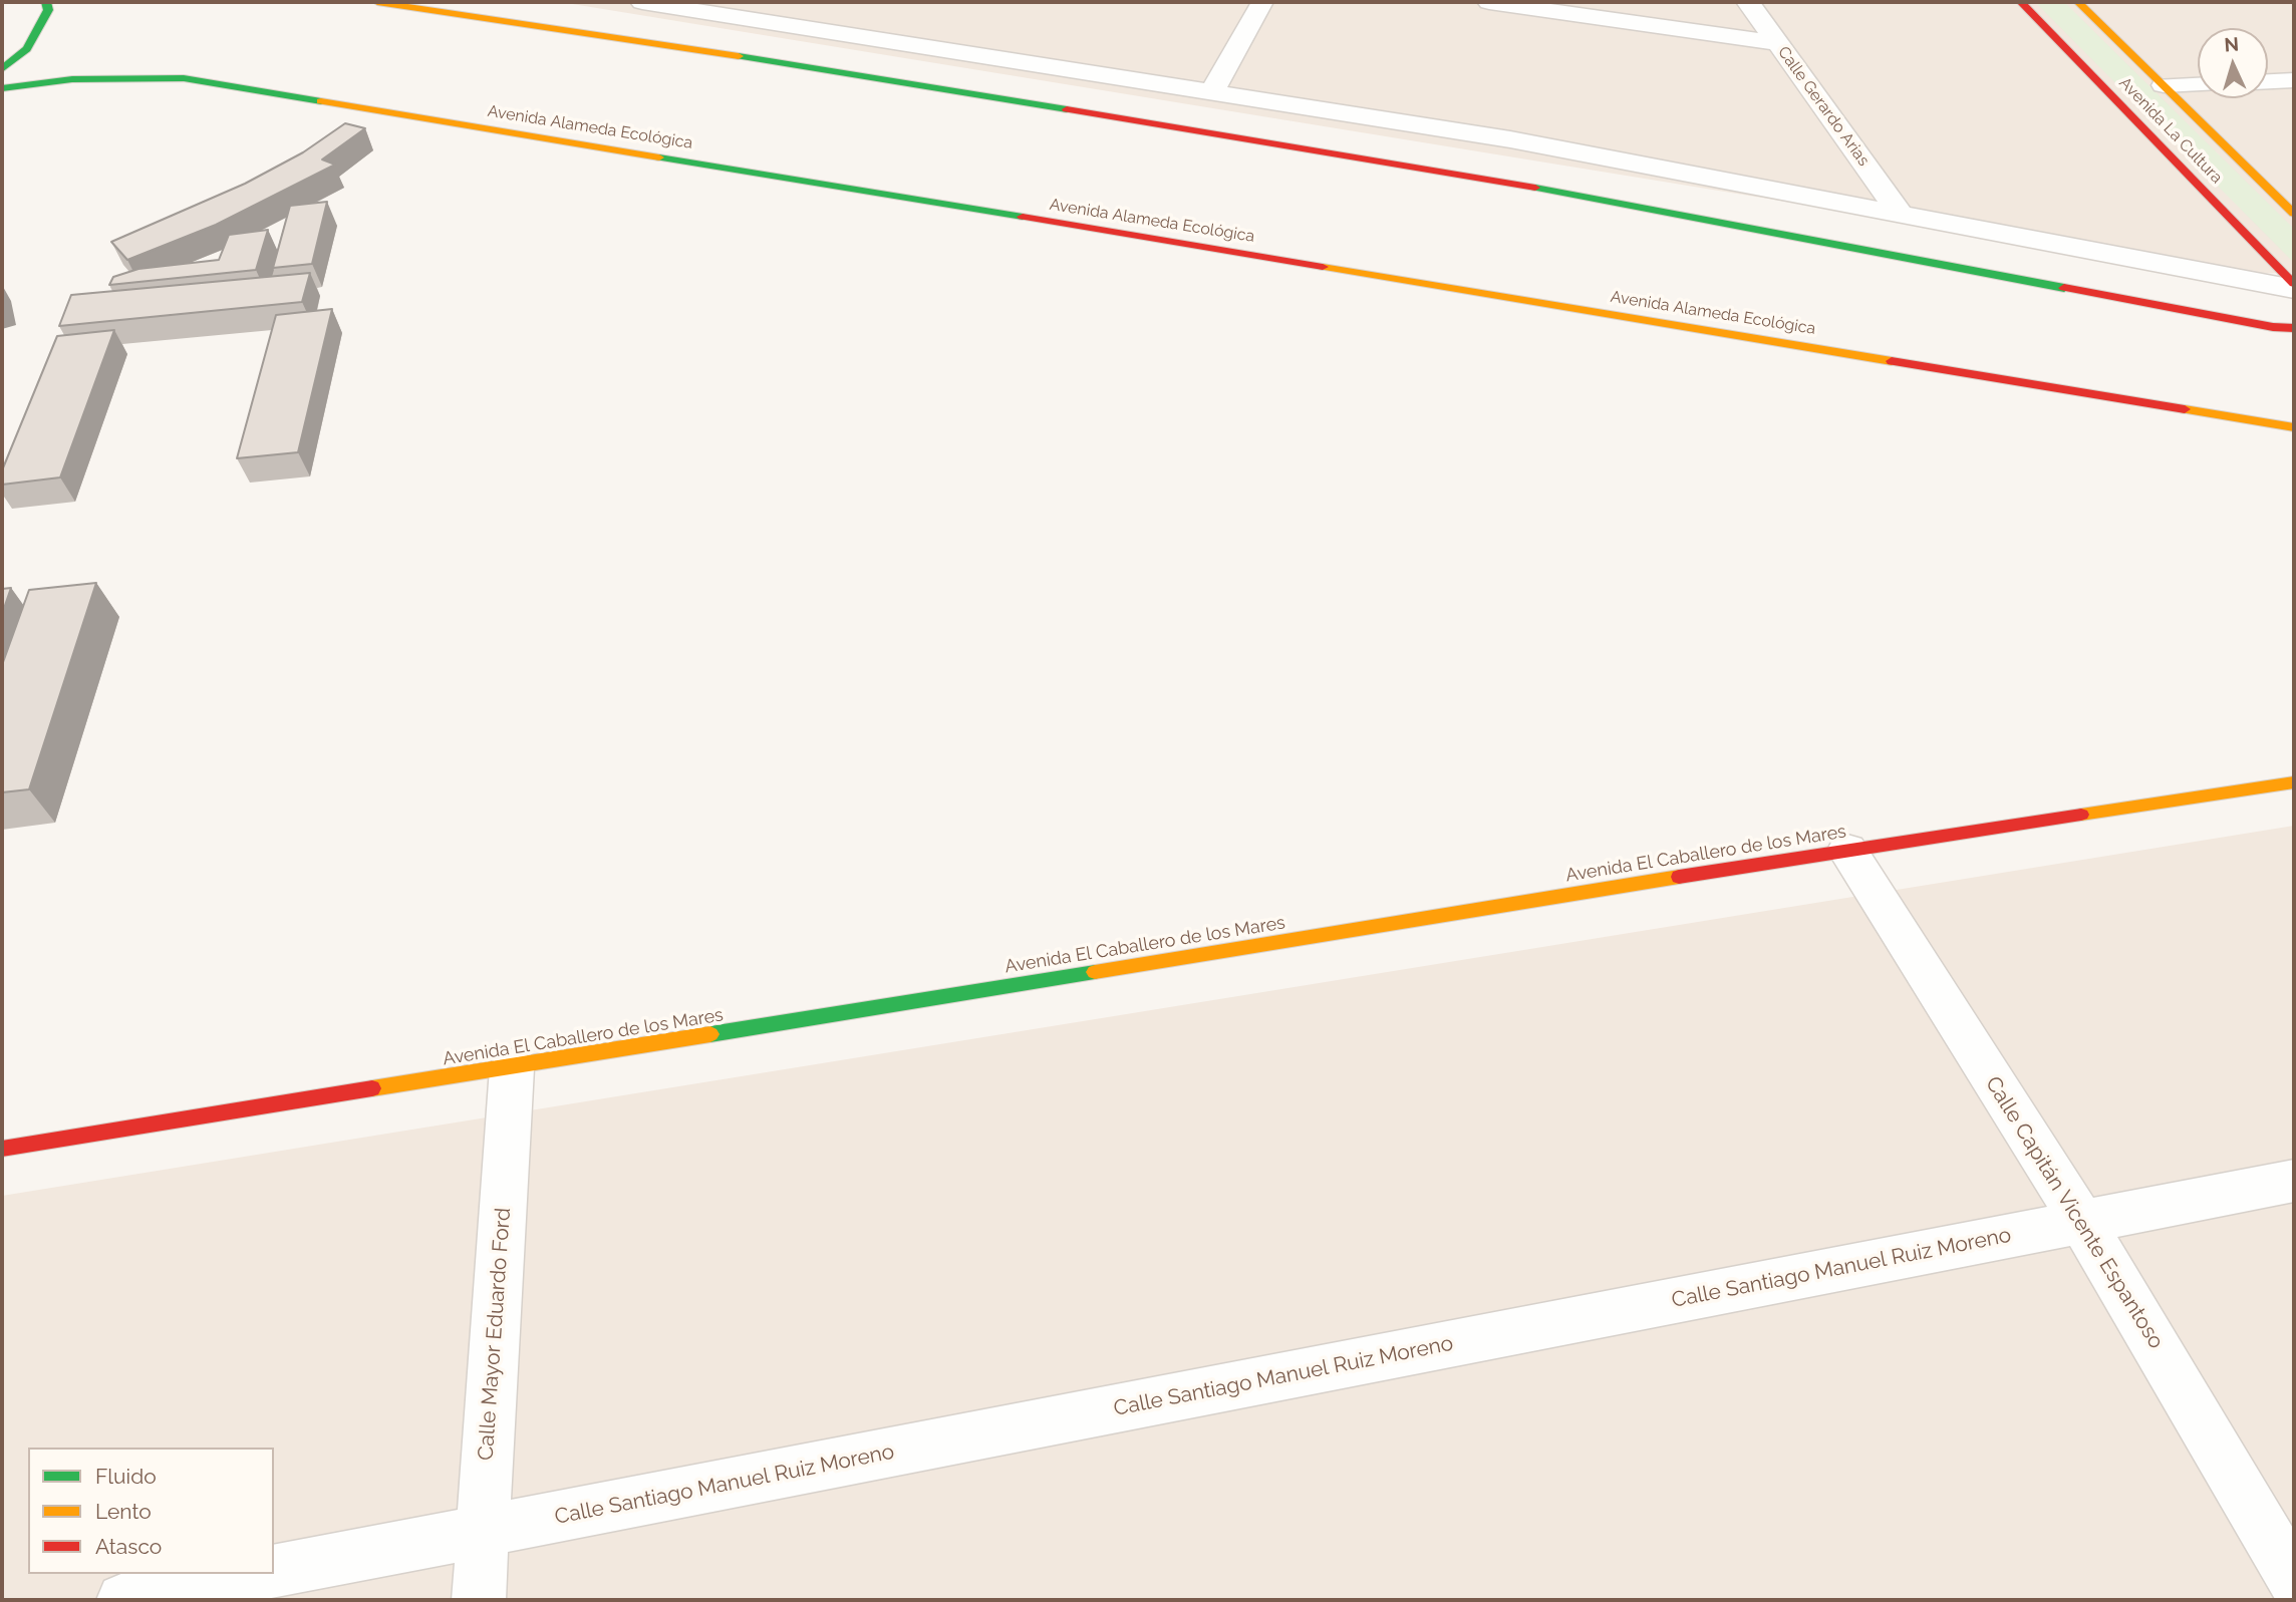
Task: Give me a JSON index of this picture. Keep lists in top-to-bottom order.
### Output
{
  "streets": {
    "main road": ["Avenida Alameda Ecológica", "Avenida La Cultura", "Avenida El Caballero de los Mares"],
    "street": [
      "Calle Gerardo Arias",
      "Calle Capitán Vicente Espantoso",
      "Calle Santiago Manuel Ruiz Moreno",
      "Calle Mayor Eduardo Ford"
    ]
  },
  "crossings": [
    ["Avenida El Caballero de los Mares", "Calle Capitán Vicente Espantoso"],
    ["Avenida El Caballero de los Mares", "Calle Mayor Eduardo Ford"],
    ["Calle Capitán Vicente Espantoso", "Calle Santiago Manuel Ruiz Moreno"],
    ["Calle Santiago Manuel Ruiz Moreno", "Calle Mayor Eduardo Ford"]
  ],
  "legend": ["Fluido", "Lento", "Atasco"],
  "north": "top"
}
